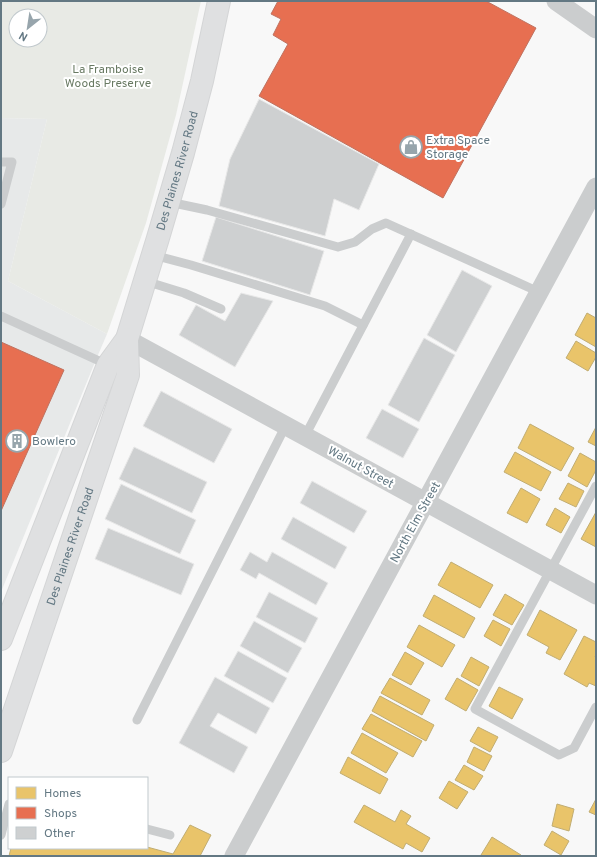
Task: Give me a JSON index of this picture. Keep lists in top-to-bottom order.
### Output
{
  "streets": {
    "main road": ["Des Plaines River Road"],
    "street": ["Walnut Street", "North Elm Street"]
  },
  "crossings": [
    ["Des Plaines River Road", "Walnut Street"],
    ["Walnut Street", "North Elm Street"]
  ],
  "parks": ["La Framboise Woods Preserve"],
  "places": {
    "shop": ["Extra Space Storage"],
    "building": ["Bowlero"]
  },
  "legend": ["Homes", "Shops", "Other"],
  "north": "bottom left"
}
